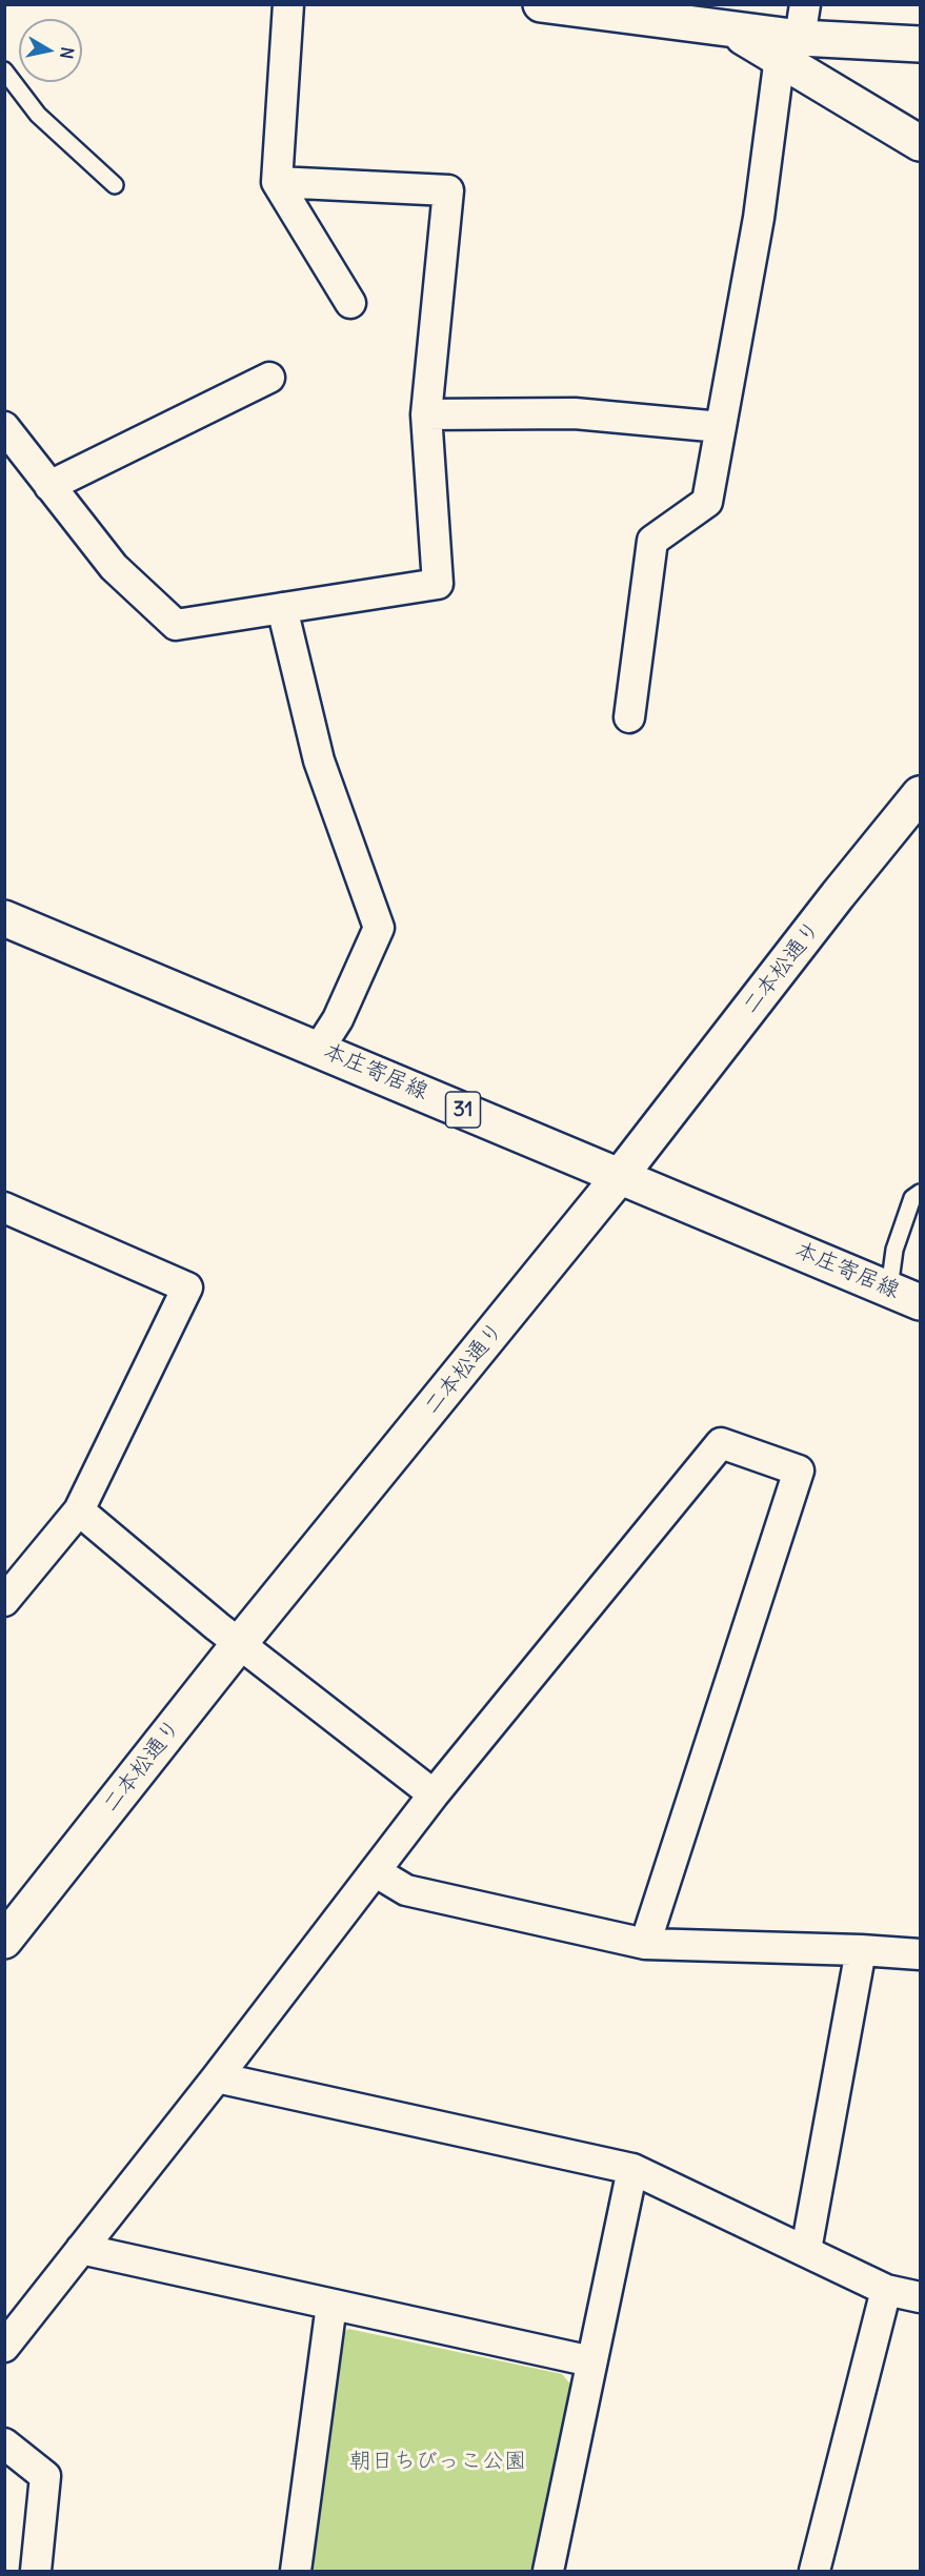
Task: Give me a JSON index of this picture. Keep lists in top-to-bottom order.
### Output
{
  "streets": {
    "street": ["二本松通り", "本庄寄居線", "31"]
  },
  "crossings": [
    ["二本松通り", "本庄寄居線"]
  ],
  "parks": ["朝日ちびっこ公園"],
  "north": "right"
}
